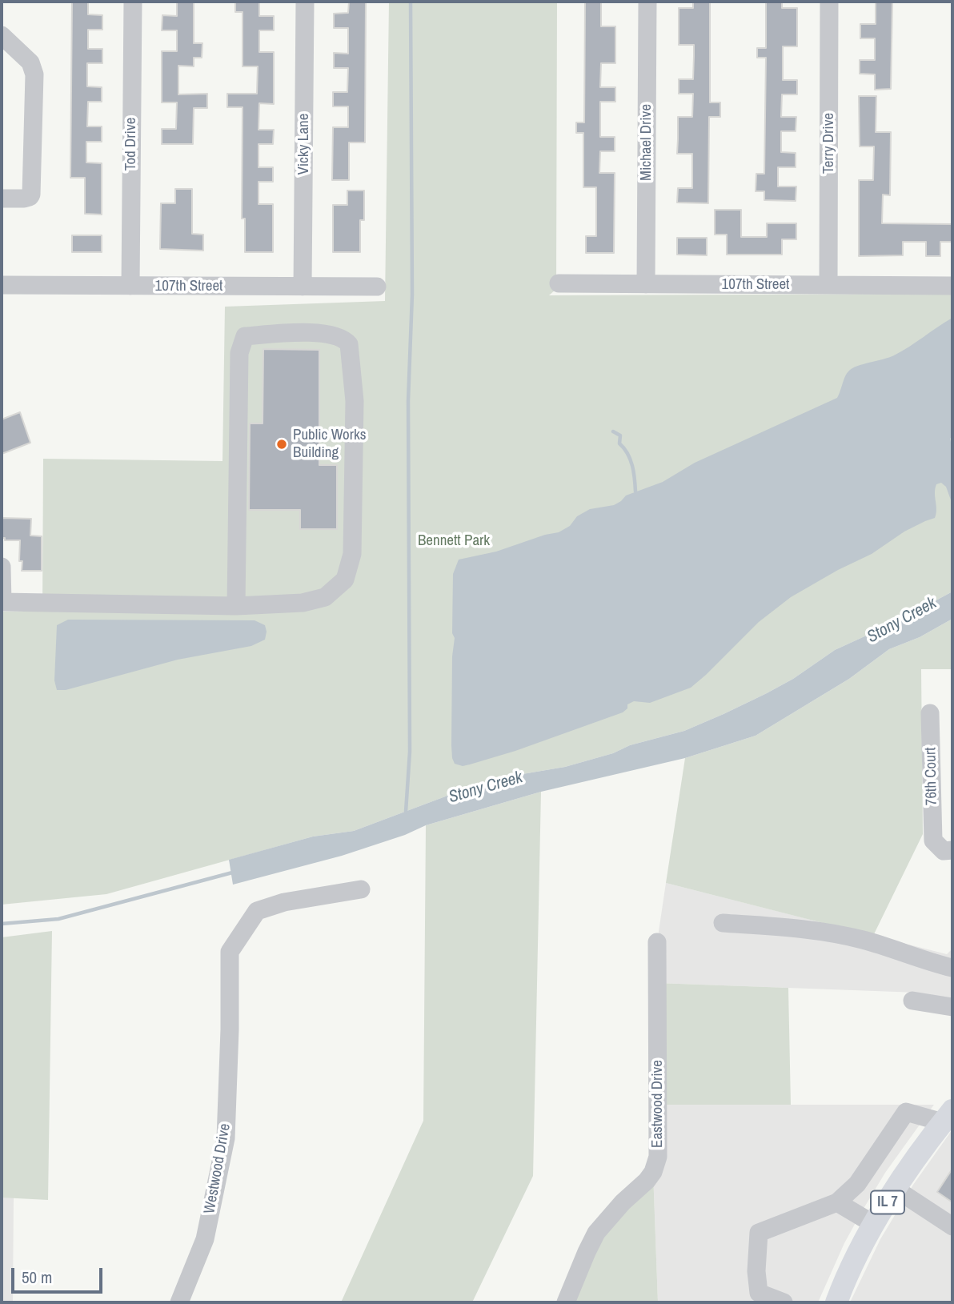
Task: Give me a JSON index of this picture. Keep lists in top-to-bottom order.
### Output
{
  "streets": {
    "main road": ["IL 7"],
    "street": [
      "Michael Drive",
      "Terry Drive",
      "Tod Drive",
      "Vicky Lane",
      "107th Street",
      "76th Court",
      "Eastwood Drive",
      "Westwood Drive"
    ]
  },
  "crossings": [
    ["Michael Drive", "107th Street"],
    ["Terry Drive", "107th Street"],
    ["Tod Drive", "107th Street"],
    ["Vicky Lane", "107th Street"]
  ],
  "water": ["Stony Creek"],
  "parks": ["Bennett Park"],
  "places": ["Public Works Building"],
  "scale_bar": "50 m"
}
